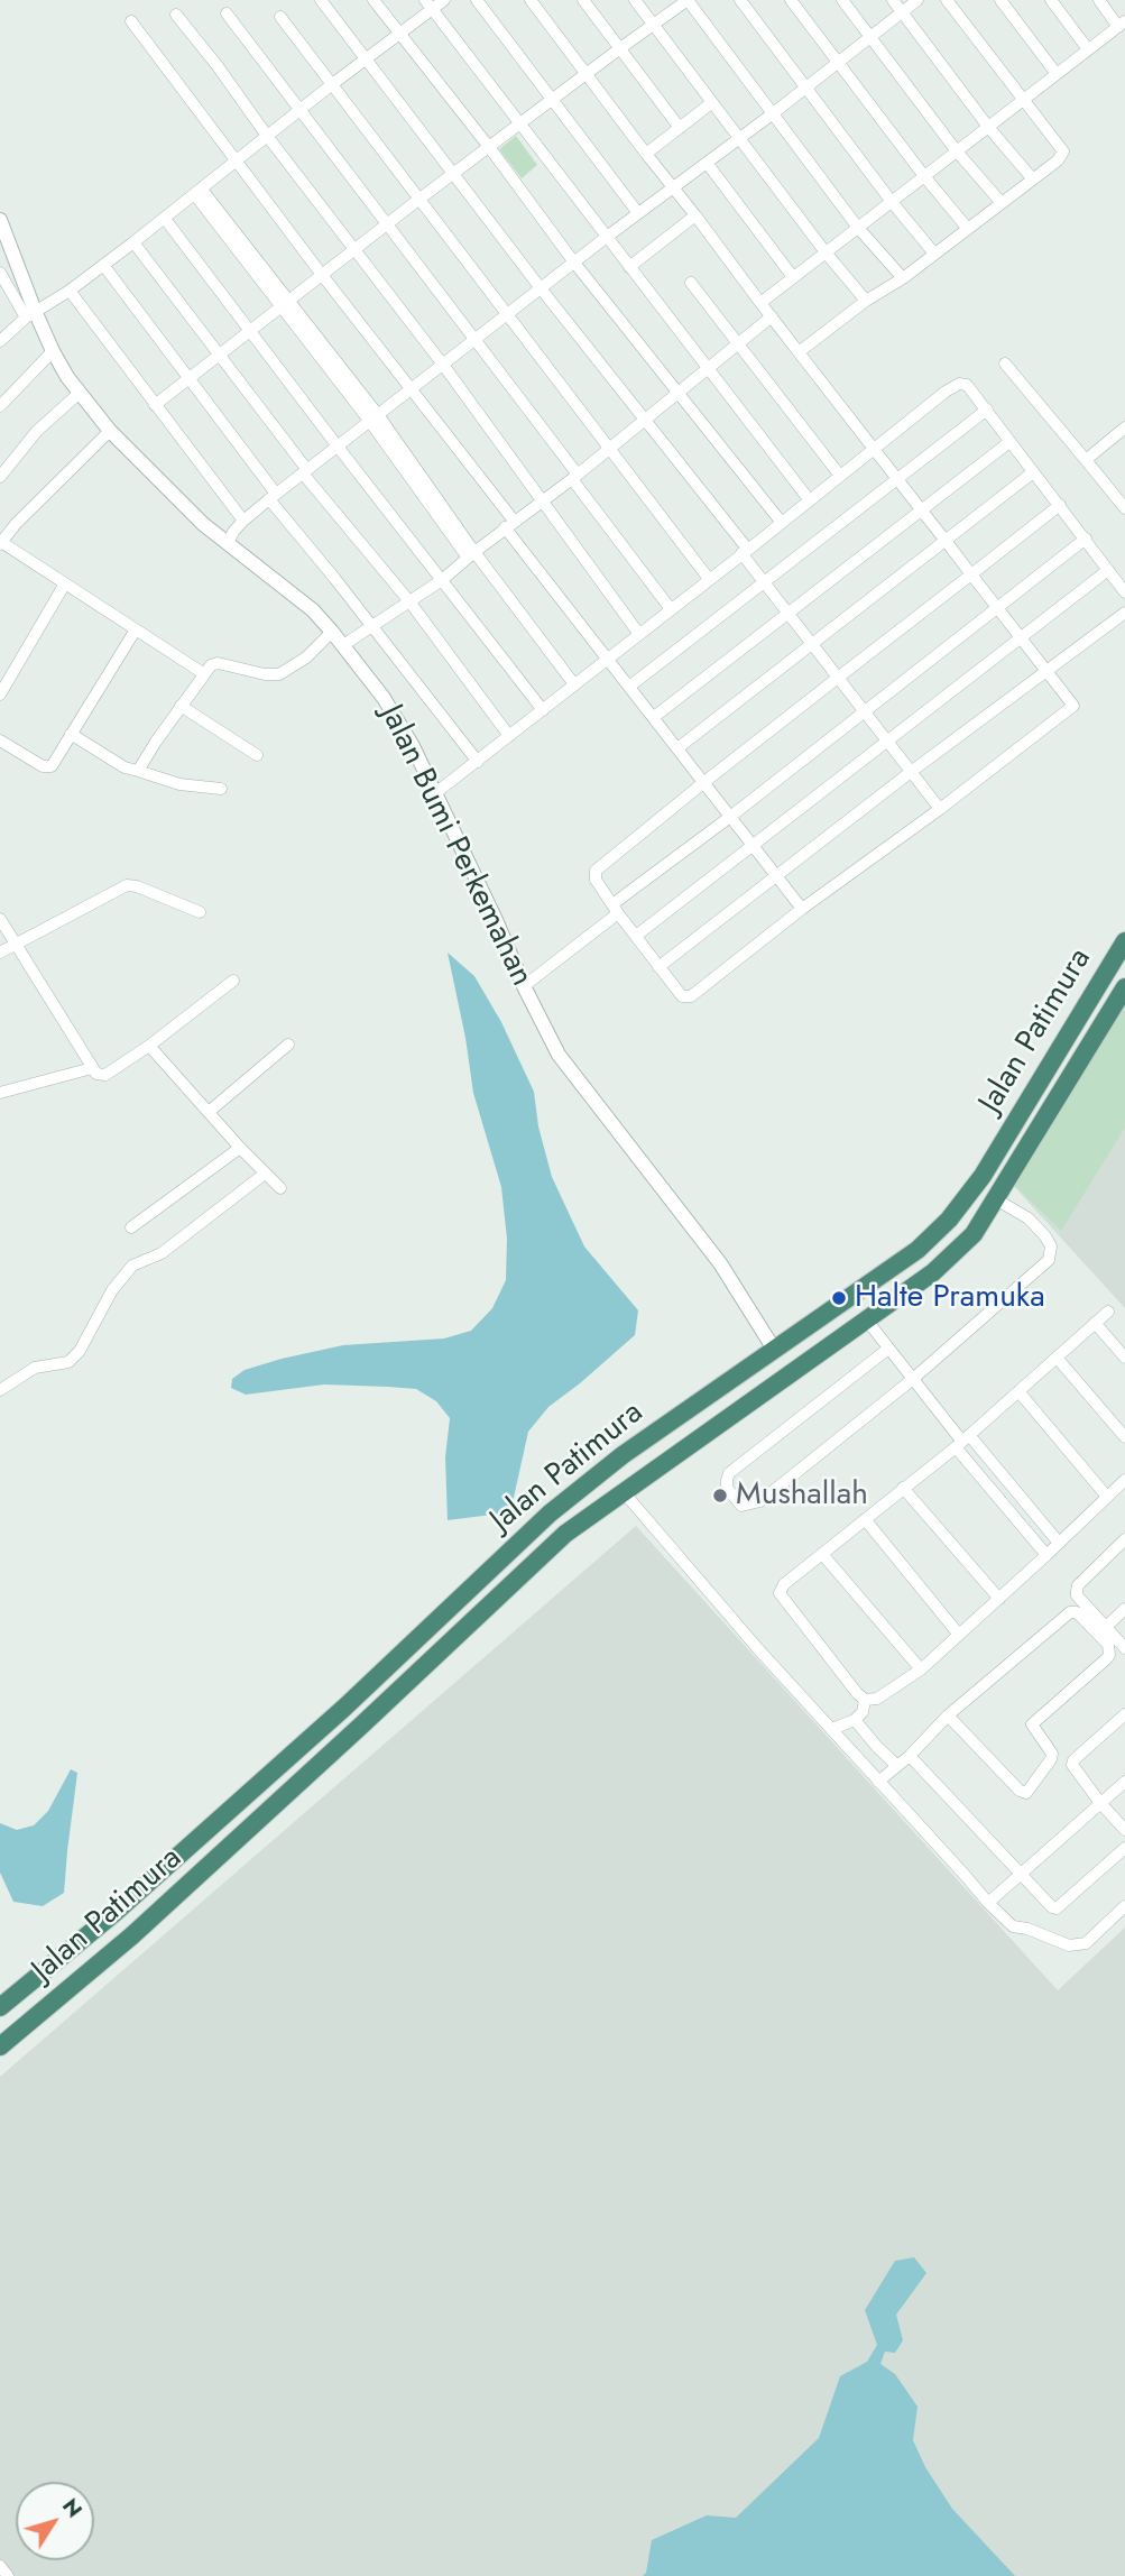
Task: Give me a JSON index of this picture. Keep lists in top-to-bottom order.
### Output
{
  "streets": {
    "highway": ["Jalan Patimura"],
    "street": ["Jalan Bumi Perkemahan"]
  },
  "crossings": [
    ["Jalan Bumi Perkemahan", "Jalan Patimura"]
  ],
  "places": ["Halte Pramuka", "Mushallah"],
  "north": "top right"
}
